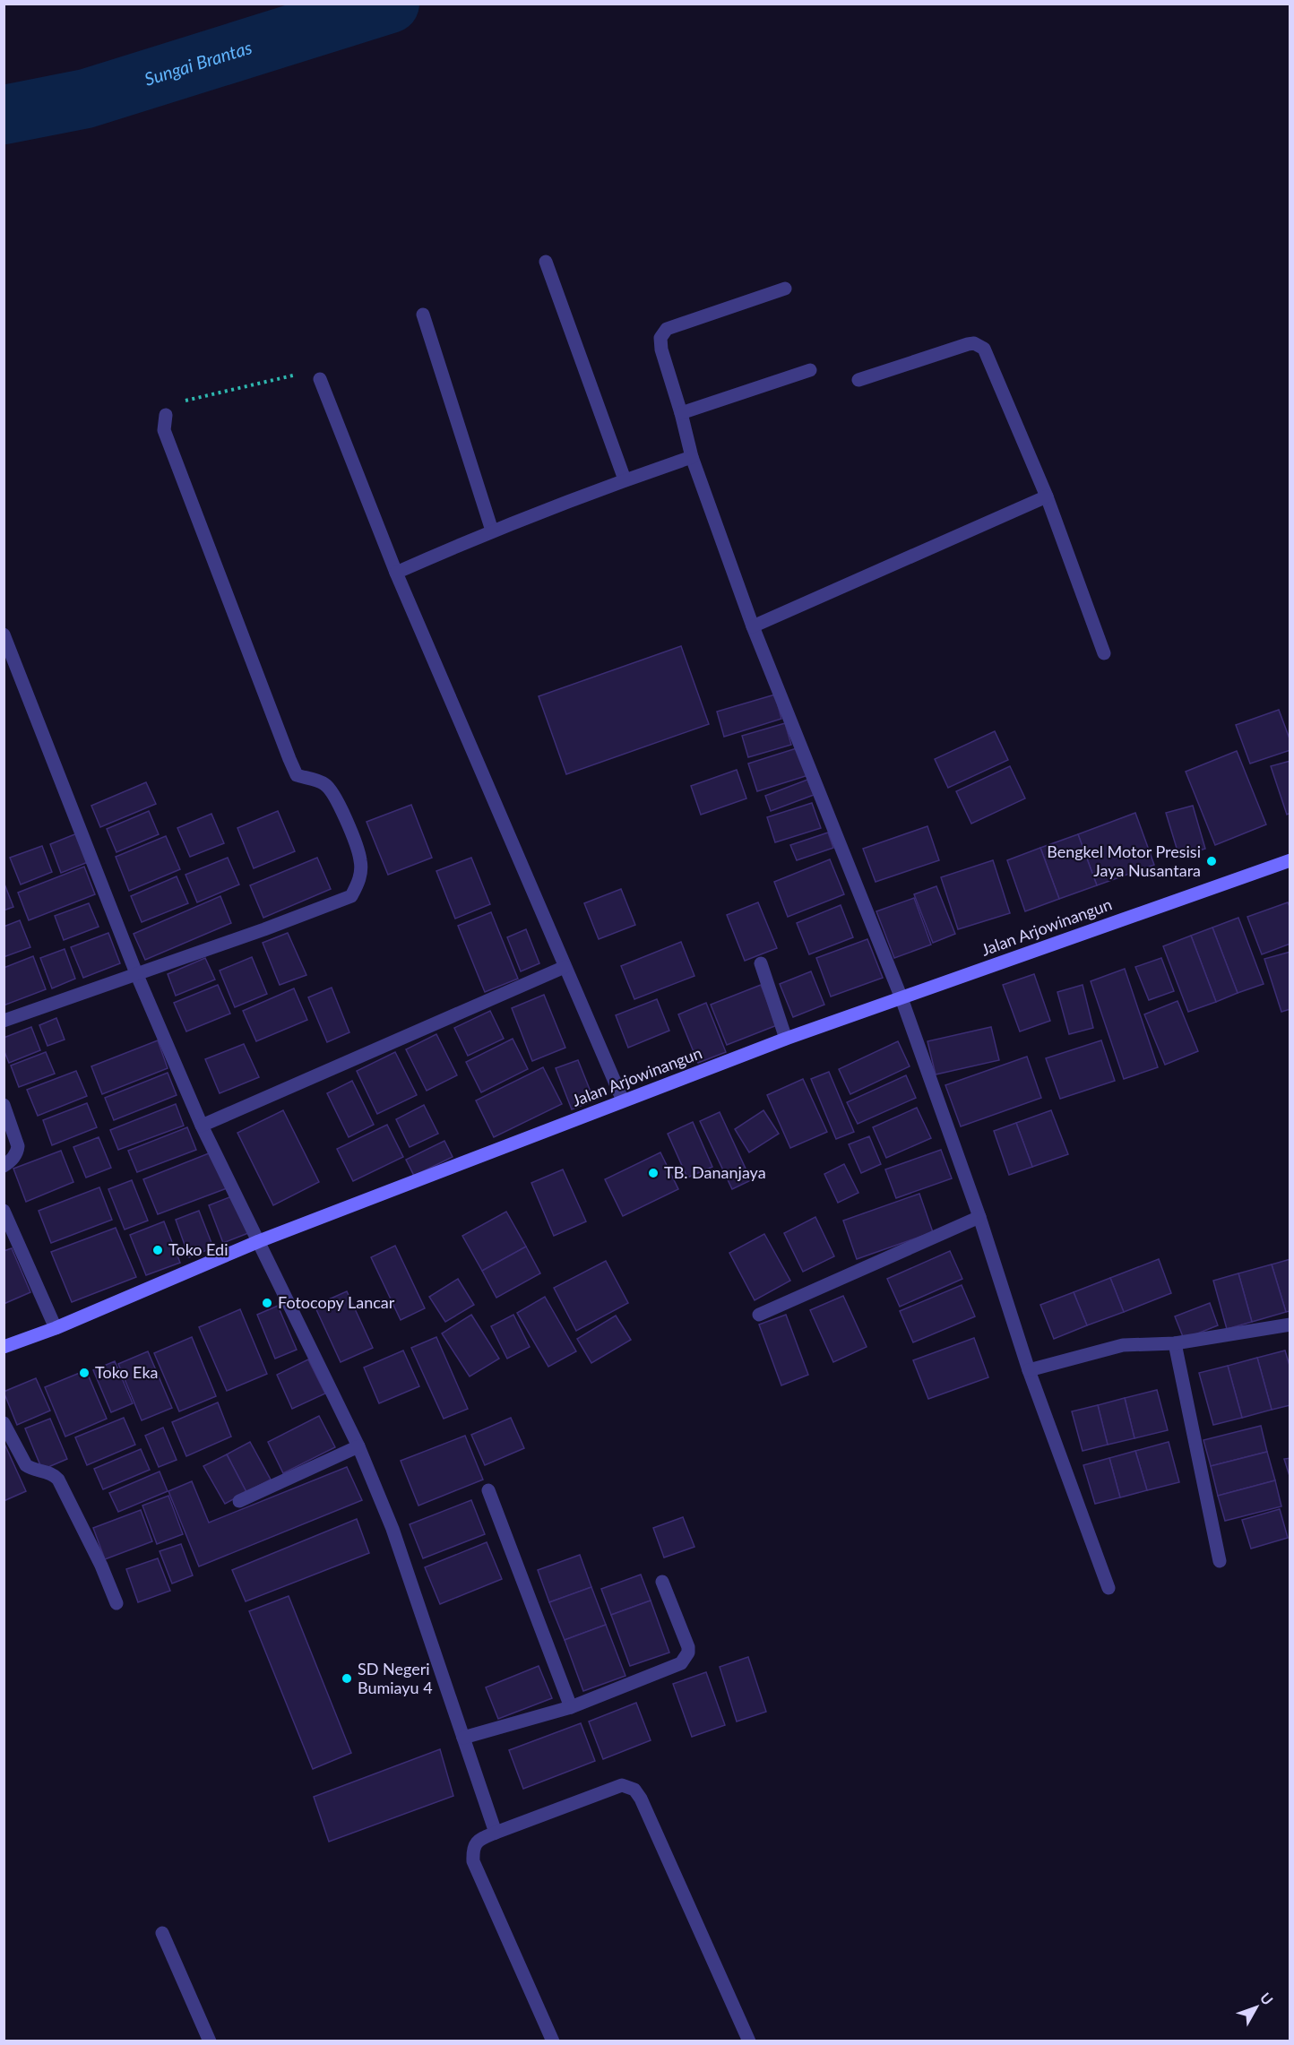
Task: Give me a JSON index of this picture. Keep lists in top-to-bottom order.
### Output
{
  "streets": {
    "main road": ["Jalan Arjowinangun"]
  },
  "water": ["Sungai Brantas"],
  "places": [
    "Bengkel Motor Presisi Jaya Nusantara",
    "TB. Dananjaya",
    "Toko Edi",
    "Fotocopy Lancar",
    "Toko Eka",
    "SD Negeri Bumiayu 4"
  ],
  "north": "top right"
}
